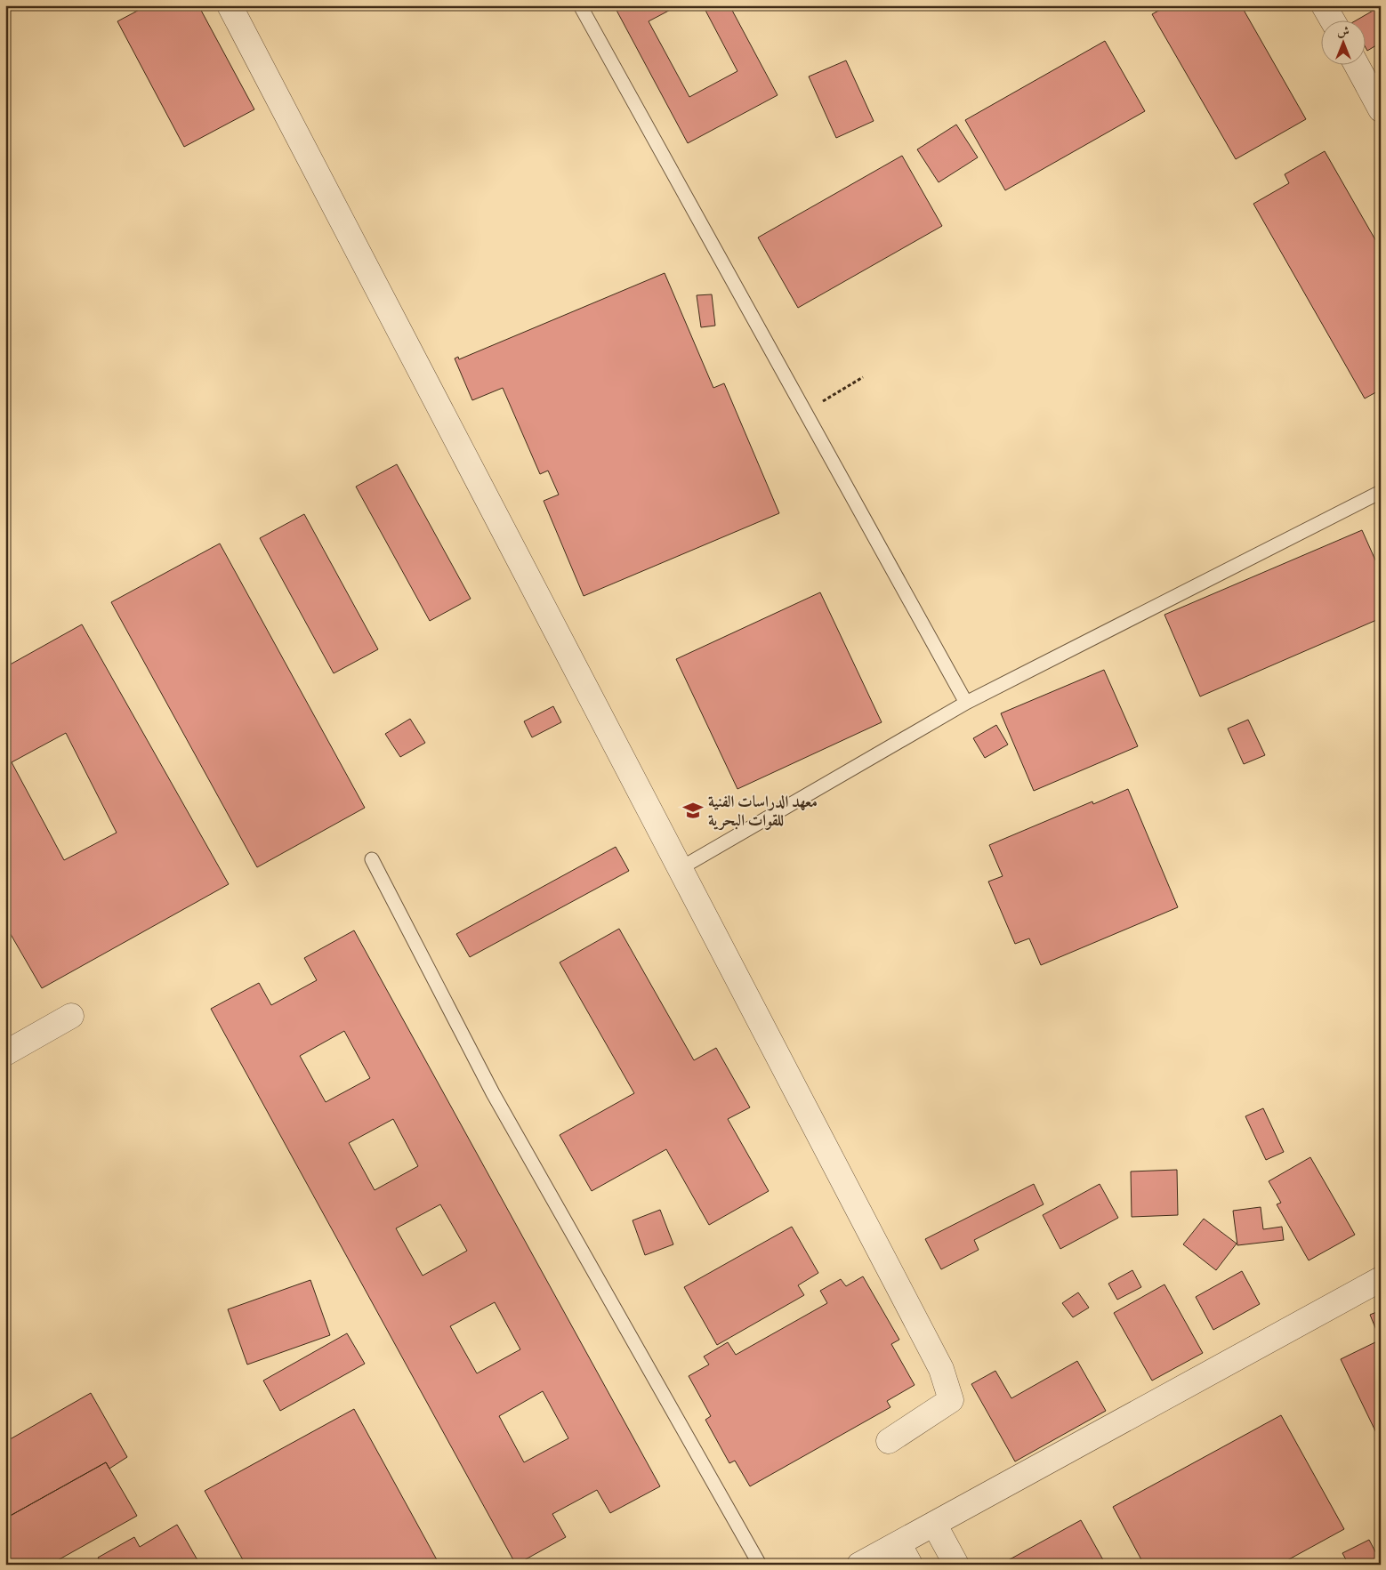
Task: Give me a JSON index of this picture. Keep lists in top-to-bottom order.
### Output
{
  "places": {
    "school or university": ["معهد الدراسات الفنية للقوات البحرية"]
  },
  "north": "top"
}
